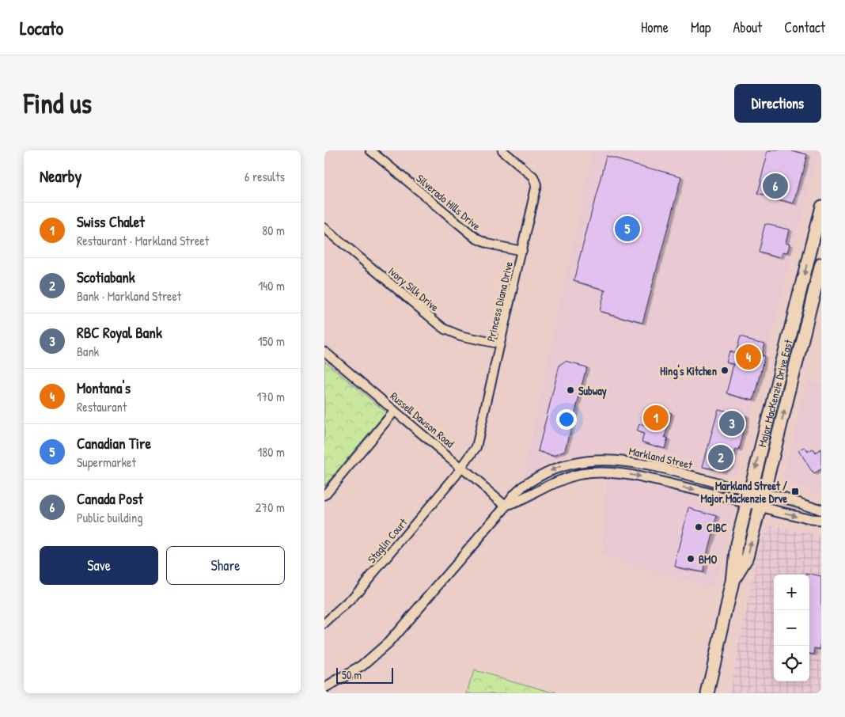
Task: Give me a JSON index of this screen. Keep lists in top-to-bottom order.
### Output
{
  "streets": {
    "main road": ["Major MacKenzie Drive East"],
    "street": [
      "Silverado Hills Drive",
      "Ivory Silk Drive",
      "Princess Diana Drive",
      "Russell Dawson Road",
      "Markland Street",
      "Staglin Court"
    ]
  },
  "crossings": [
    ["Silverado Hills Drive", "Princess Diana Drive"],
    ["Ivory Silk Drive", "Princess Diana Drive"],
    ["Princess Diana Drive", "Russell Dawson Road"],
    ["Princess Diana Drive", "Staglin Court"],
    ["Major MacKenzie Drive East", "Markland Street"],
    ["Russell Dawson Road", "Markland Street"],
    ["Russell Dawson Road", "Staglin Court"]
  ],
  "places": {
    "other": [
      "Hing's Kitchen",
      "Subway",
      "CIBC",
      "BMO"
    ],
    "transit": ["Markland Street / Major Mackenzie Drve"]
  },
  "scale_bar": "50 m",
  "page": {
    "header": "Locato",
    "nav": [
      "Home",
      "Map",
      "About",
      "Contact"
    ],
    "buttons": [
      "Directions",
      ["Save", "Share"]
    ],
    "title": "Find us",
    "heading": ["Nearby", "6 results"],
    "pins": [
      "6",
      "5",
      "4",
      "1",
      "3",
      "2"
    ],
    "list": [
      {
        "mark": "1",
        "name": "Swiss Chalet",
        "note": "Restaurant · Markland Street",
        "value": "80 m"
      },
      {
        "mark": "2",
        "name": "Scotiabank",
        "note": "Bank · Markland Street",
        "value": "140 m"
      },
      {
        "mark": "3",
        "name": "RBC Royal Bank",
        "note": "Bank",
        "value": "150 m"
      },
      {
        "mark": "4",
        "name": "Montana's",
        "note": "Restaurant",
        "value": "170 m"
      },
      {
        "mark": "5",
        "name": "Canadian Tire",
        "note": "Supermarket",
        "value": "180 m"
      },
      {
        "mark": "6",
        "name": "Canada Post",
        "note": "Public building",
        "value": "270 m"
      }
    ],
    "map_buttons": ["+", "−"],
    "scale": "50 m"
  }
}
